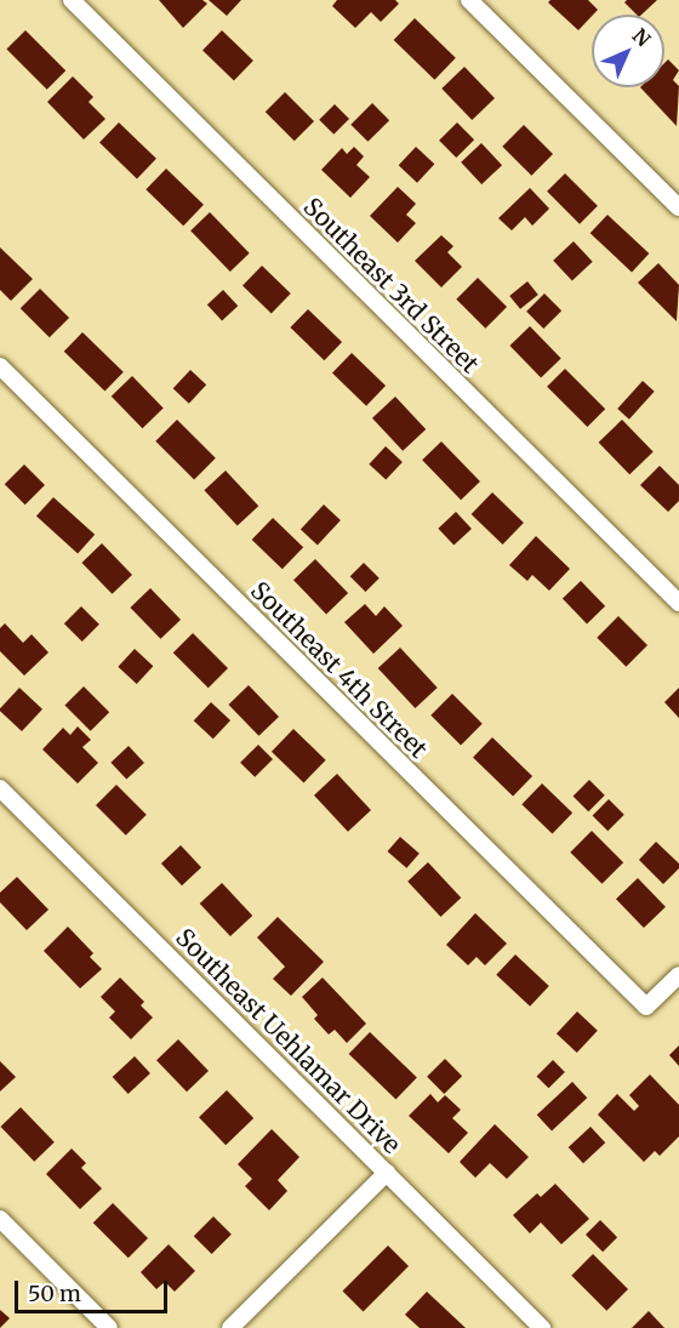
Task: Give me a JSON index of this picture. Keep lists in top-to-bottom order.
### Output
{
  "streets": {
    "street": ["Southeast 3rd Street", "Southeast 4th Street", "Southeast Uehlamar Drive"]
  },
  "scale_bar": "50 m",
  "north": "top right"
}
